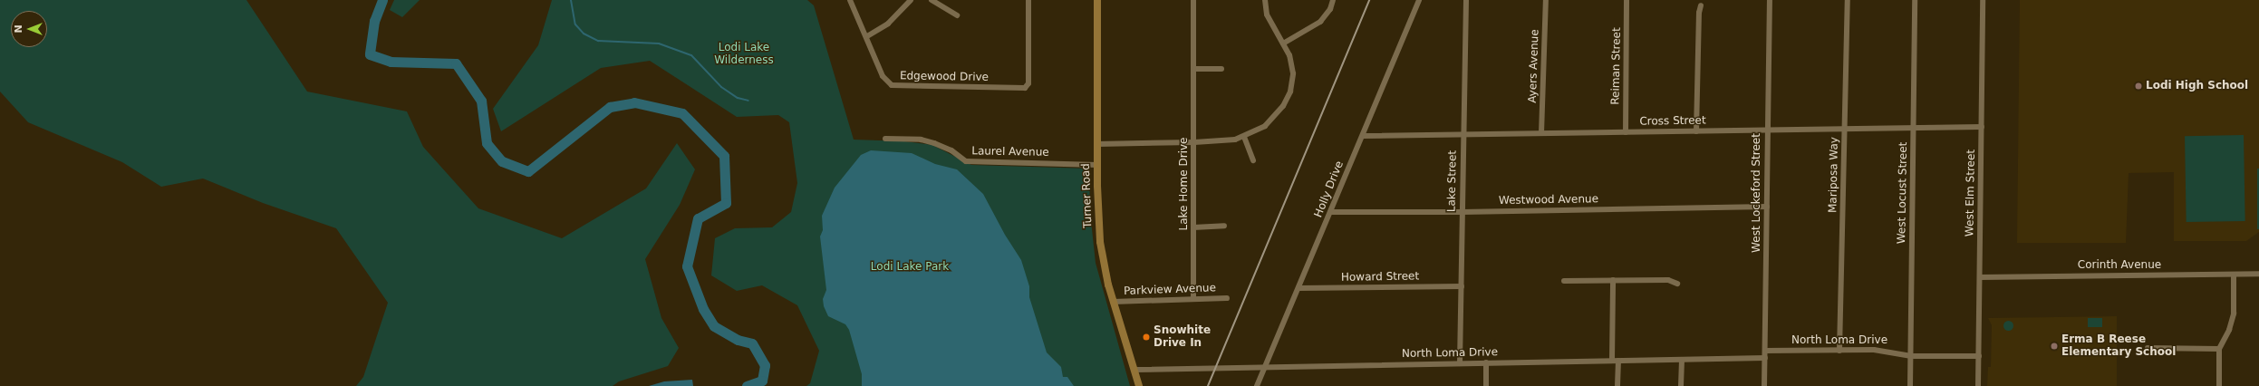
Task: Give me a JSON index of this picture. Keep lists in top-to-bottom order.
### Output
{
  "streets": {
    "main road": ["Turner Road"],
    "street": [
      "Ayers Avenue",
      "Reiman Street",
      "Edgewood Drive",
      "Cross Street",
      "Laurel Avenue",
      "Mariposa Way",
      "Lake Street",
      "Lake Home Drive",
      "Holly Drive",
      "West Lockeford Street",
      "West Locust Street",
      "West Elm Street",
      "Westwood Avenue",
      "Corinth Avenue",
      "Howard Street",
      "Parkview Avenue",
      "North Loma Drive"
    ]
  },
  "crossings": [
    ["Ayers Avenue", "Cross Street"],
    ["Reiman Street", "Cross Street"],
    ["Cross Street", "Mariposa Way"],
    ["Cross Street", "Lake Street"],
    ["Cross Street", "Holly Drive"],
    ["Cross Street", "West Lockeford Street"],
    ["Cross Street", "West Locust Street"],
    ["Cross Street", "West Elm Street"],
    ["Laurel Avenue", "Turner Road"],
    ["Mariposa Way", "North Loma Drive"],
    ["Lake Street", "Westwood Avenue"],
    ["Lake Street", "Howard Street"],
    ["Lake Street", "North Loma Drive"],
    ["Lake Home Drive", "Parkview Avenue"],
    ["Holly Drive", "Westwood Avenue"],
    ["Holly Drive", "Howard Street"],
    ["Holly Drive", "North Loma Drive"],
    ["West Lockeford Street", "Westwood Avenue"],
    ["West Lockeford Street", "North Loma Drive"],
    ["West Locust Street", "North Loma Drive"],
    ["West Elm Street", "Corinth Avenue"],
    ["West Elm Street", "North Loma Drive"],
    ["Turner Road", "Parkview Avenue"],
    ["Turner Road", "North Loma Drive"]
  ],
  "parks": ["Lodi Lake Wilderness", "Lodi Lake Park"],
  "places": ["Lodi High School", "Snowhite Drive In", "Erma B Reese Elementary School"],
  "north": "left"
}
